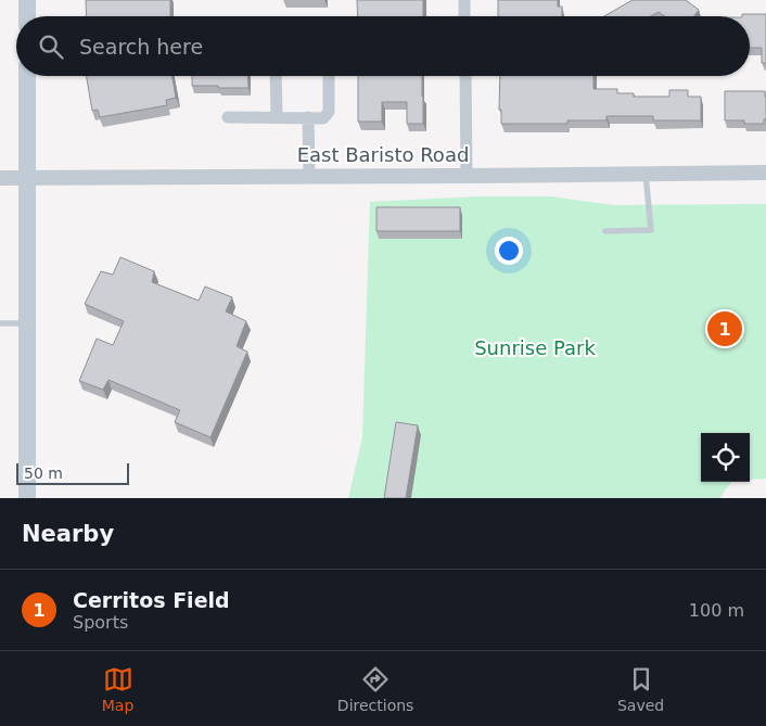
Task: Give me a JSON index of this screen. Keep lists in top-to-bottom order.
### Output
{
  "streets": {
    "street": ["East Baristo Road"]
  },
  "parks": ["Sunrise Park"],
  "scale_bar": "50 m",
  "page": {
    "search": "Search here",
    "pins": "1",
    "scale": "50 m",
    "heading": "Nearby",
    "list": [
      {
        "mark": "1",
        "name": "Cerritos Field",
        "note": "Sports",
        "value": "100 m"
      }
    ],
    "nav": ["Map", "Directions", "Saved"]
  }
}
